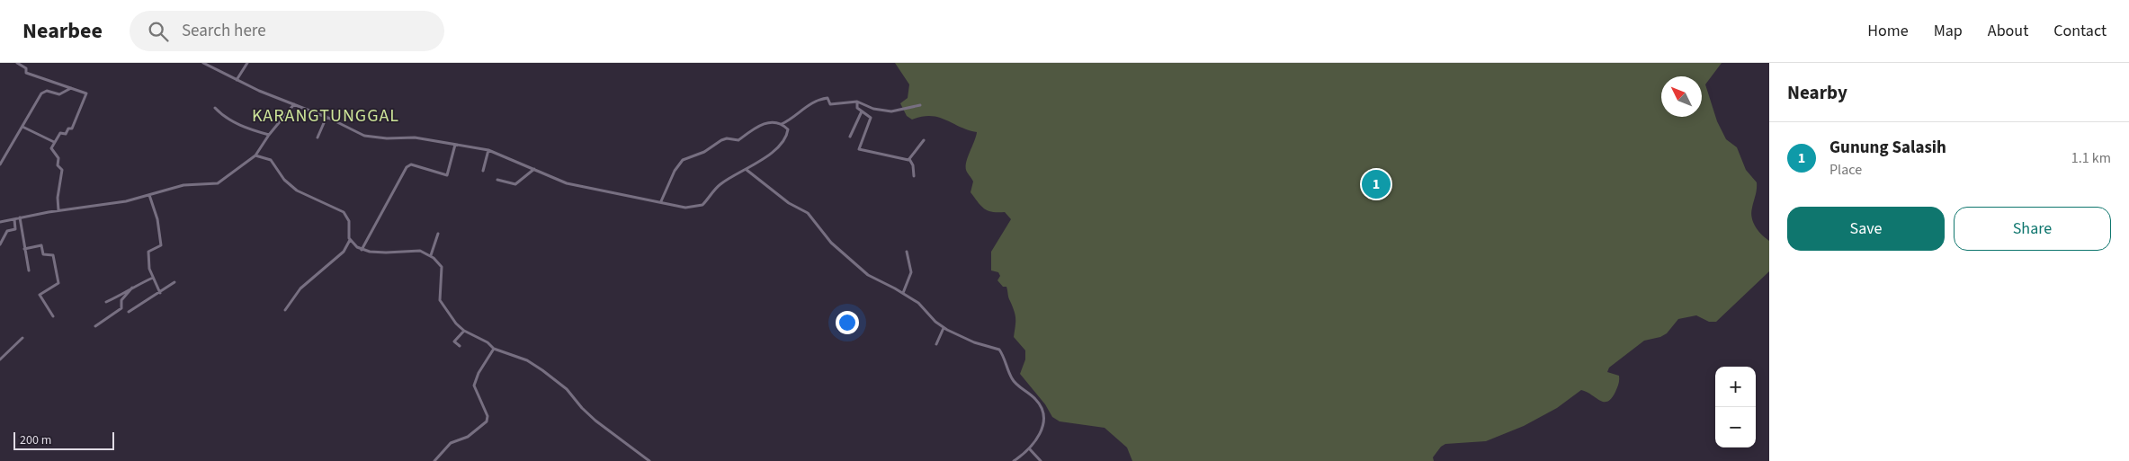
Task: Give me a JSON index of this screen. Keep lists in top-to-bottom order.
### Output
{
  "districts": ["KARANGTUNGGAL"],
  "scale_bar": "200 m",
  "north": "top left",
  "page": {
    "header": "Nearbee",
    "search": "Search here",
    "nav": [
      "Home",
      "Map",
      "About",
      "Contact"
    ],
    "heading": "Nearby",
    "list": [
      {
        "mark": "1",
        "name": "Gunung Salasih",
        "note": "Place",
        "value": "1.1 km"
      }
    ],
    "pins": "1",
    "buttons": ["Save", "Share"],
    "map_buttons": ["+", "−"],
    "scale": "200 m"
  }
}
